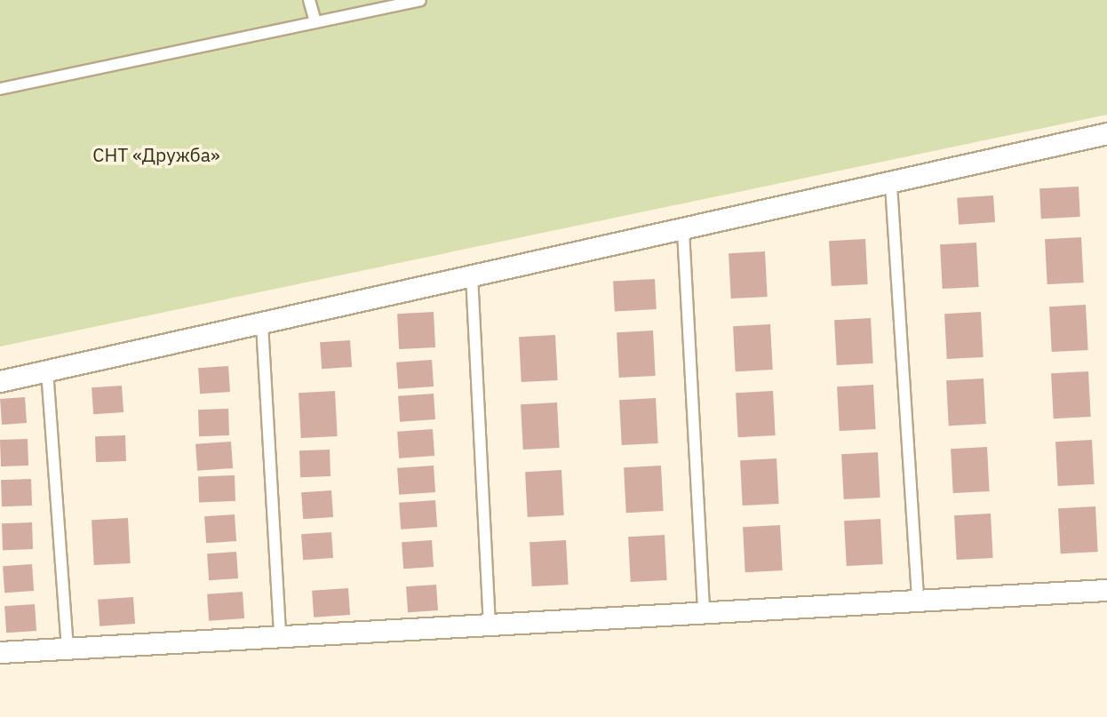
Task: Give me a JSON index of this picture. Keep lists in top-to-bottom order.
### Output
{
  "parks": ["СНТ «Дружба»"]
}
